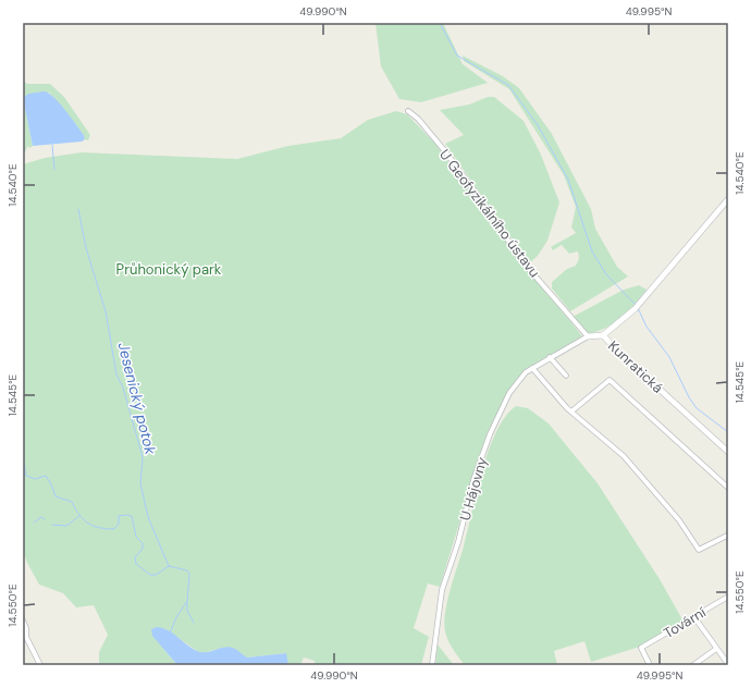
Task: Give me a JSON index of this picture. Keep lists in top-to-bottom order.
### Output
{
  "streets": {
    "street": [
      "U Geofyzikálního ústavu",
      "Kunratická",
      "U Hájovny",
      "Tovární"
    ]
  },
  "crossings": [
    ["U Geofyzikálního ústavu", "U Hájovny"],
    ["Kunratická", "U Hájovny"]
  ],
  "water": ["Jesenický potok"],
  "parks": ["Průhonický park"],
  "coordinates": [
    "49.990°N",
    "49.995°N",
    "14.540°E",
    "14.545°E",
    "14.550°E"
  ]
}
